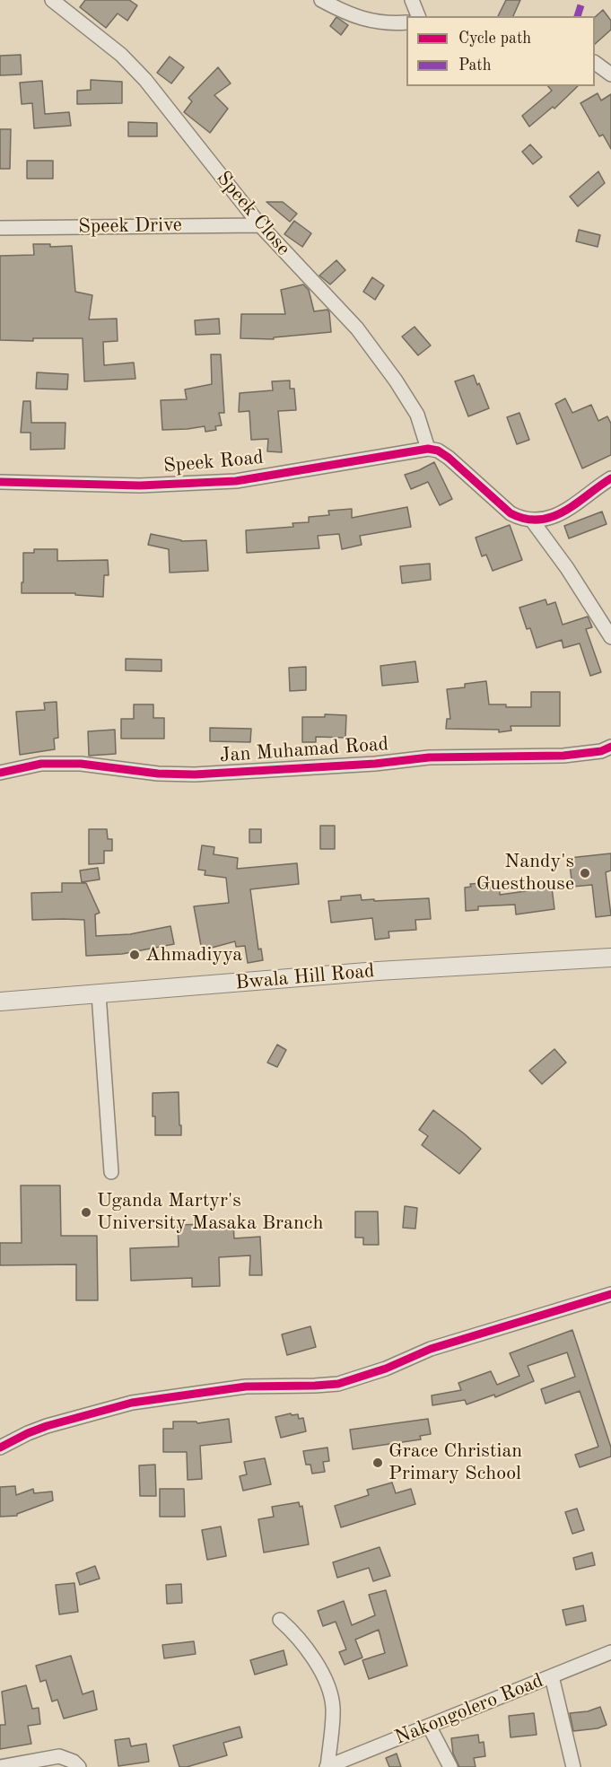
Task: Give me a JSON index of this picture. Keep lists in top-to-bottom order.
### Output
{
  "streets": {
    "street": [
      "Speek Close",
      "Speek Drive",
      "Speek Road",
      "Jan Muhamad Road",
      "Bwala Hill Road",
      "Nakongolero Road"
    ]
  },
  "crossings": [
    ["Speek Close", "Speek Drive"],
    ["Speek Close", "Speek Road"]
  ],
  "places": [
    "Nandy's Guesthouse",
    "Ahmadiyya",
    "Uganda Martyr's University Masaka Branch",
    "Grace Christian Primary School"
  ],
  "legend": ["Cycle path", "Path"]
}
